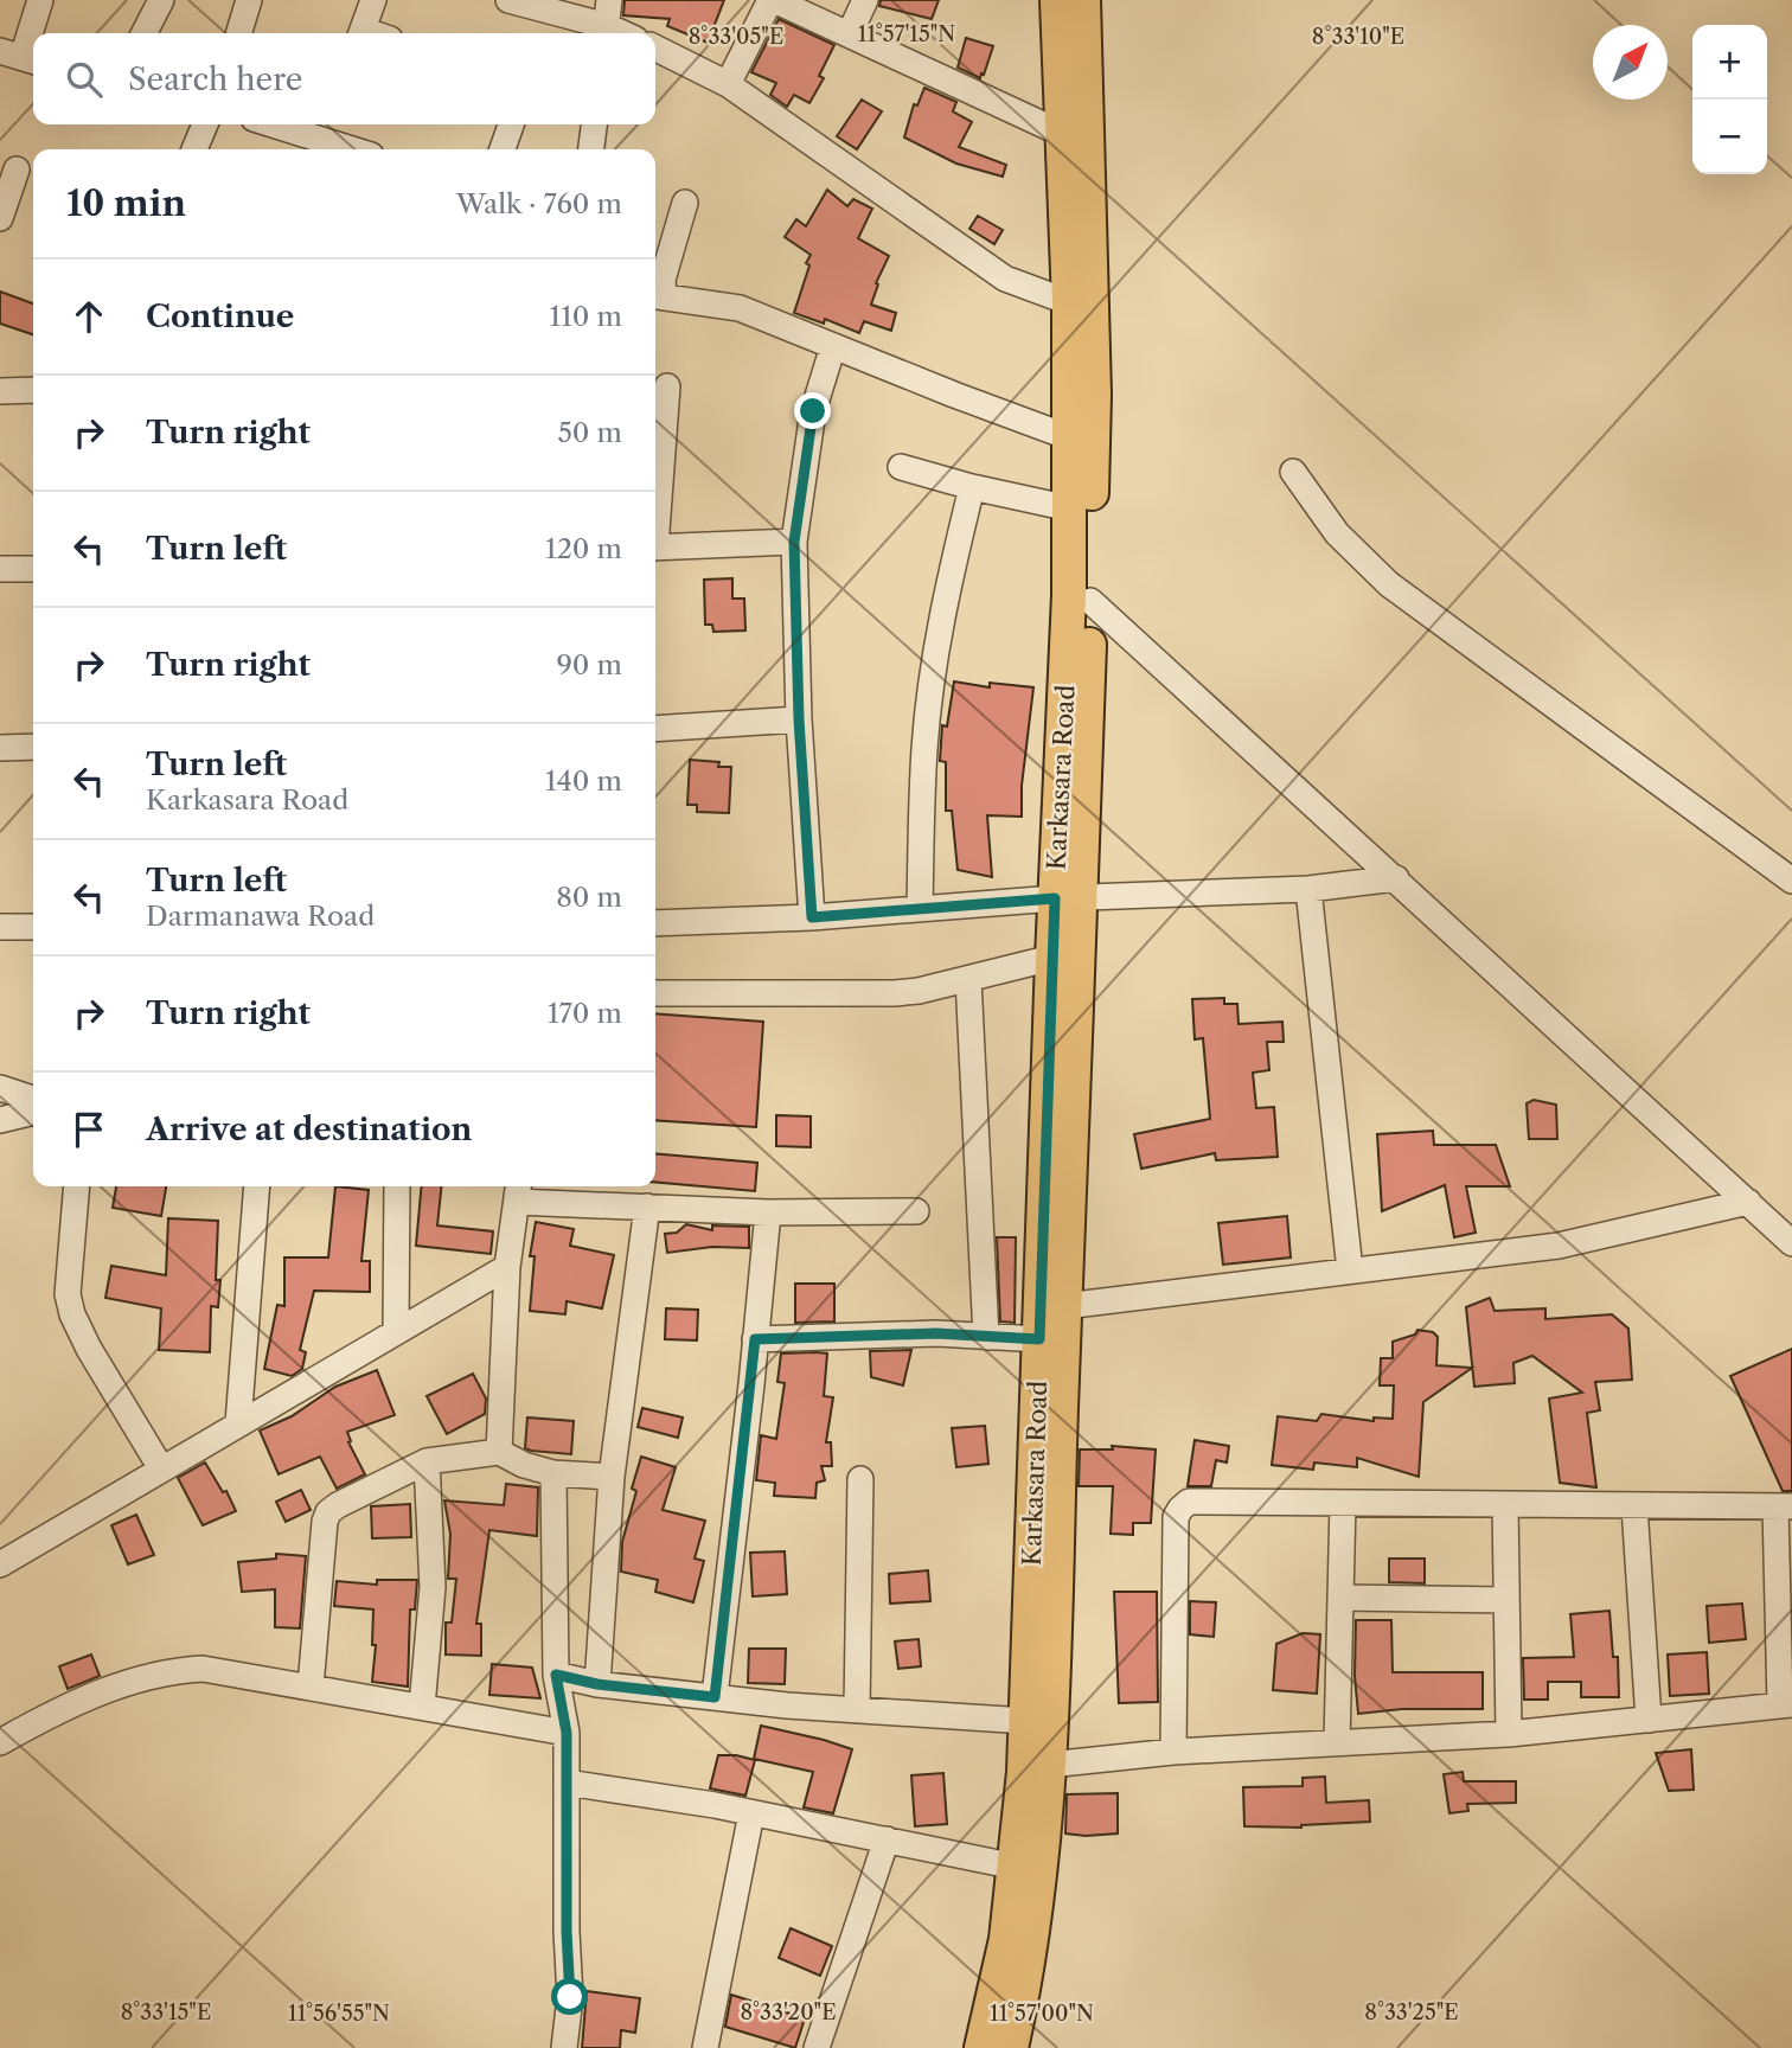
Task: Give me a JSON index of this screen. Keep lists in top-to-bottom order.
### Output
{
  "streets": {
    "main road": ["Karkasara Road"]
  },
  "north": "top right",
  "page": {
    "map_buttons": ["+", "−"],
    "search": "Search here",
    "heading": ["10 min", "Walk · 760 m"],
    "list": [
      ["Continue", "110 m"],
      ["Turn right", "50 m"],
      ["Turn left", "120 m"],
      ["Turn right", "90 m"],
      ["Turn left", "Karkasara Road", "140 m"],
      ["Turn left", "Darmanawa Road", "80 m"],
      ["Turn right", "170 m"],
      "Arrive at destination"
    ]
  },
  "coordinates": [
    "11°57'15\"N",
    "8°33'05\"E",
    "8°33'10\"E",
    "8°33'15\"E",
    "8°33'20\"E",
    "8°33'25\"E",
    "11°56'55\"N",
    "11°57'00\"N"
  ]
}
